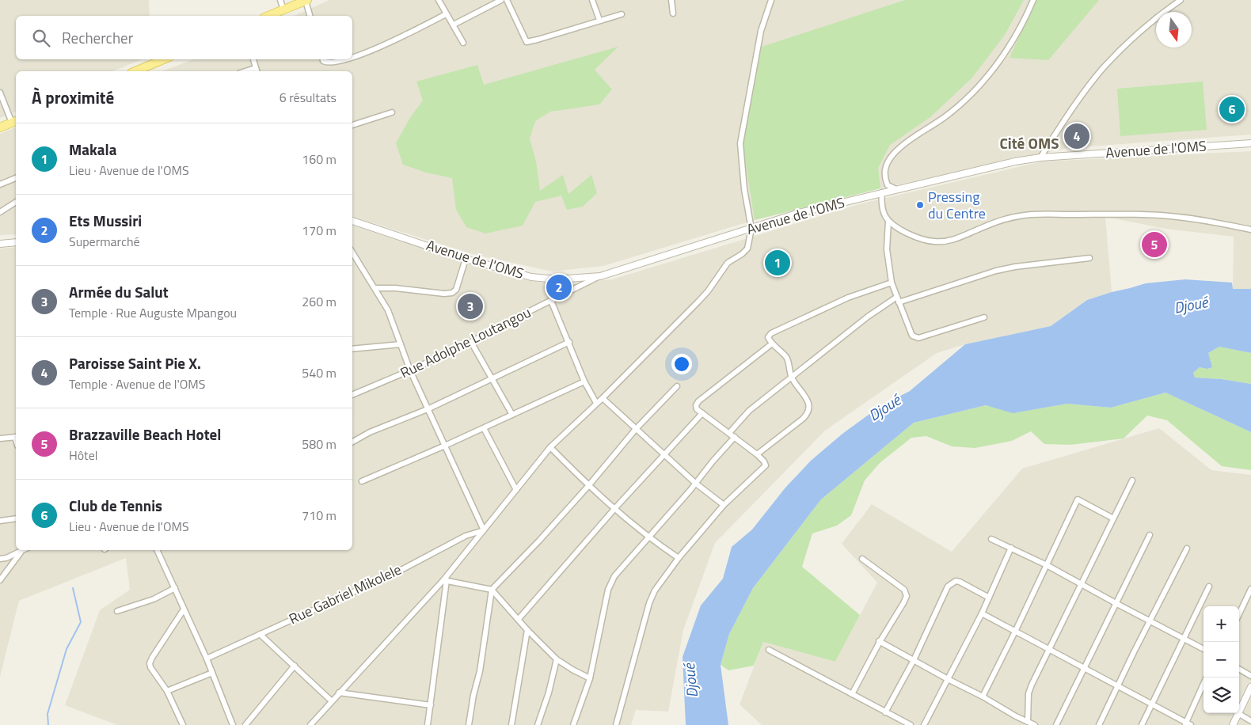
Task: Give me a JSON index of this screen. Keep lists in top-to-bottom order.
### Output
{
  "streets": {
    "street": ["Avenue de l'OMS", "Rue Adolphe Loutangou", "Rue Gabriel Mikolele"]
  },
  "crossings": [
    ["Avenue de l'OMS", "Rue Adolphe Loutangou"]
  ],
  "districts": ["Cité OMS"],
  "water": ["Djoué"],
  "places": ["Pressing du Centre"],
  "north": "bottom",
  "page": {
    "search": "Rechercher",
    "heading": ["À proximité", "6 résultats"],
    "pins": [
      "6",
      "4",
      "5",
      "1",
      "2",
      "3"
    ],
    "list": [
      {
        "mark": "1",
        "name": "Makala",
        "note": "Lieu · Avenue de l'OMS",
        "value": "160 m"
      },
      {
        "mark": "2",
        "name": "Ets Mussiri",
        "note": "Supermarché",
        "value": "170 m"
      },
      {
        "mark": "3",
        "name": "Armée du Salut",
        "note": "Temple · Rue Auguste Mpangou",
        "value": "260 m"
      },
      {
        "mark": "4",
        "name": "Paroisse Saint Pie X.",
        "note": "Temple · Avenue de l'OMS",
        "value": "540 m"
      },
      {
        "mark": "5",
        "name": "Brazzaville Beach Hotel",
        "note": "Hôtel",
        "value": "580 m"
      },
      {
        "mark": "6",
        "name": "Club de Tennis",
        "note": "Lieu · Avenue de l'OMS",
        "value": "710 m"
      }
    ],
    "map_buttons": ["+", "−"]
  }
}
